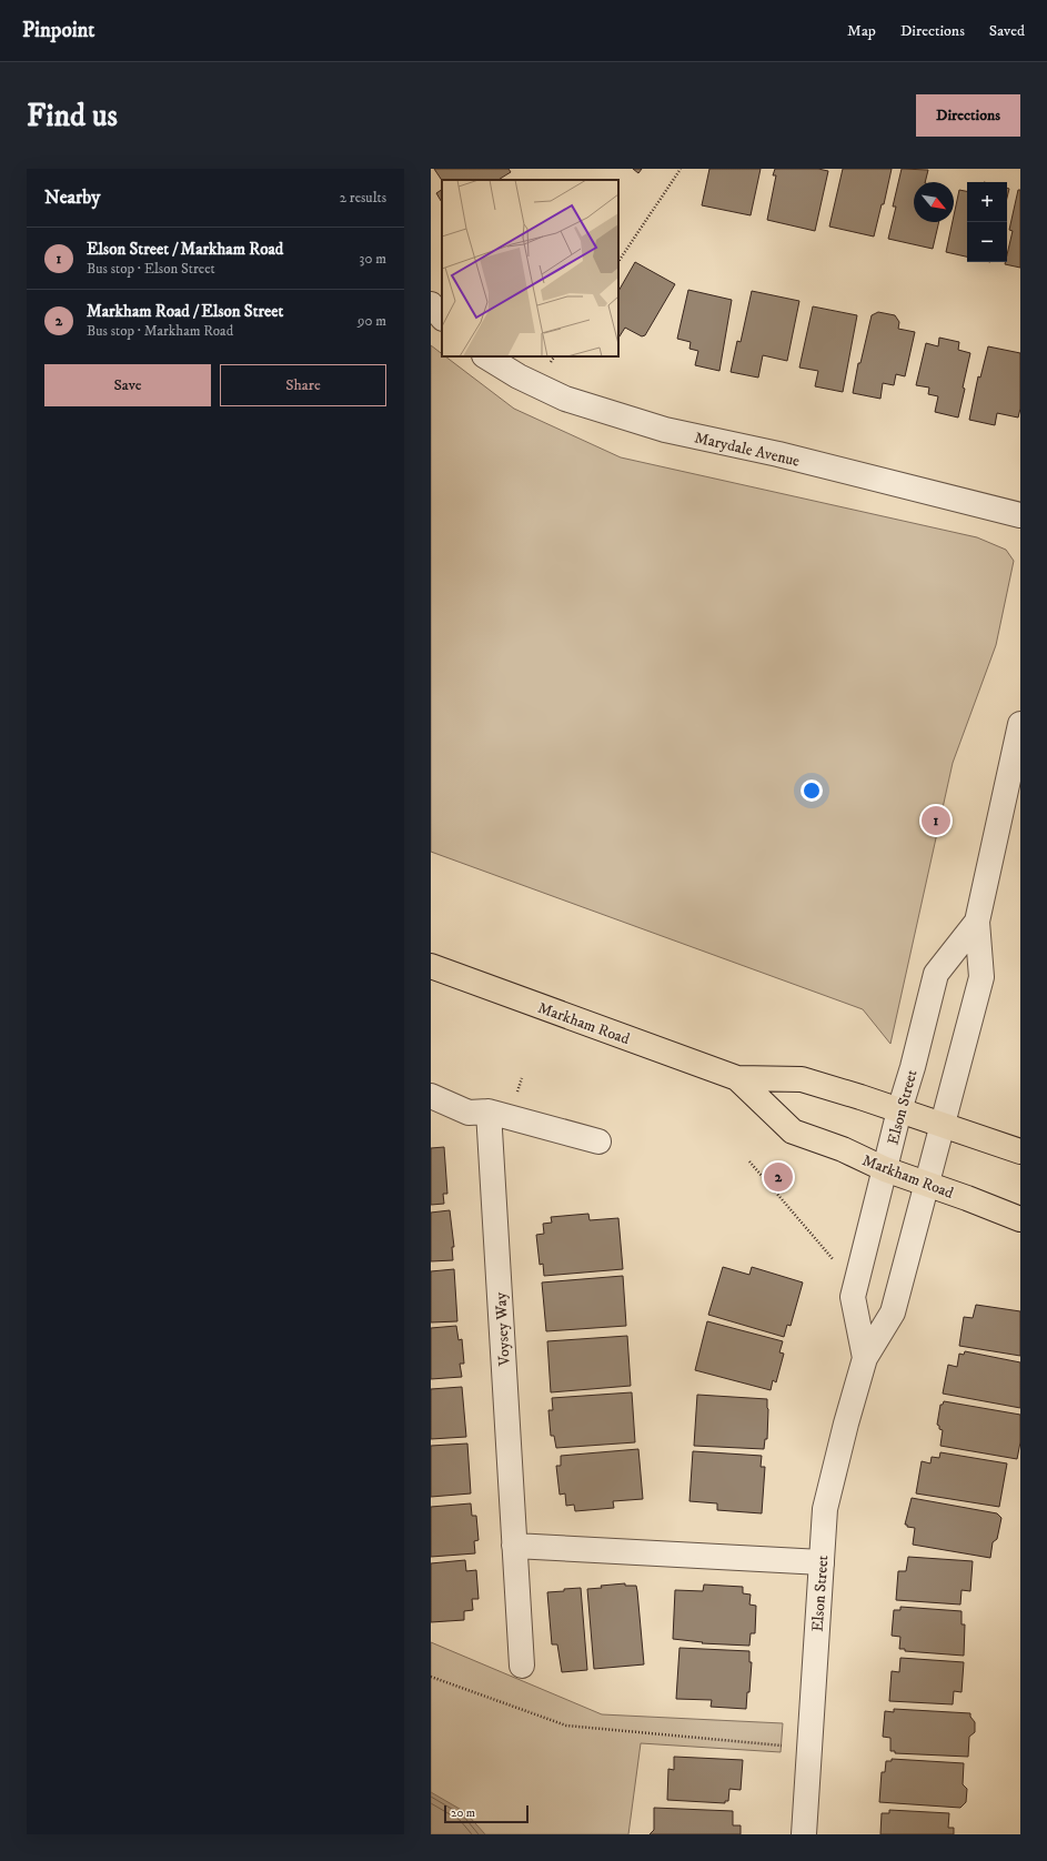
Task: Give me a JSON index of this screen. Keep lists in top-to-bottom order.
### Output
{
  "streets": {
    "main road": ["Markham Road"],
    "street": ["Marydale Avenue", "Elson Street", "Voysey Way"]
  },
  "crossings": [
    ["Markham Road", "Elson Street"]
  ],
  "scale_bar": "20 m",
  "north": "bottom right",
  "page": {
    "header": "Pinpoint",
    "nav": ["Map", "Directions", "Saved"],
    "buttons": [
      "Directions",
      ["Save", "Share"]
    ],
    "title": "Find us",
    "heading": ["Nearby", "2 results"],
    "map_buttons": ["+", "−"],
    "list": [
      {
        "mark": "1",
        "name": "Elson Street / Markham Road",
        "note": "Bus stop · Elson Street",
        "value": "30 m"
      },
      {
        "mark": "2",
        "name": "Markham Road / Elson Street",
        "note": "Bus stop · Markham Road",
        "value": "90 m"
      }
    ],
    "pins": ["1", "2"],
    "scale": "20 m"
  }
}
